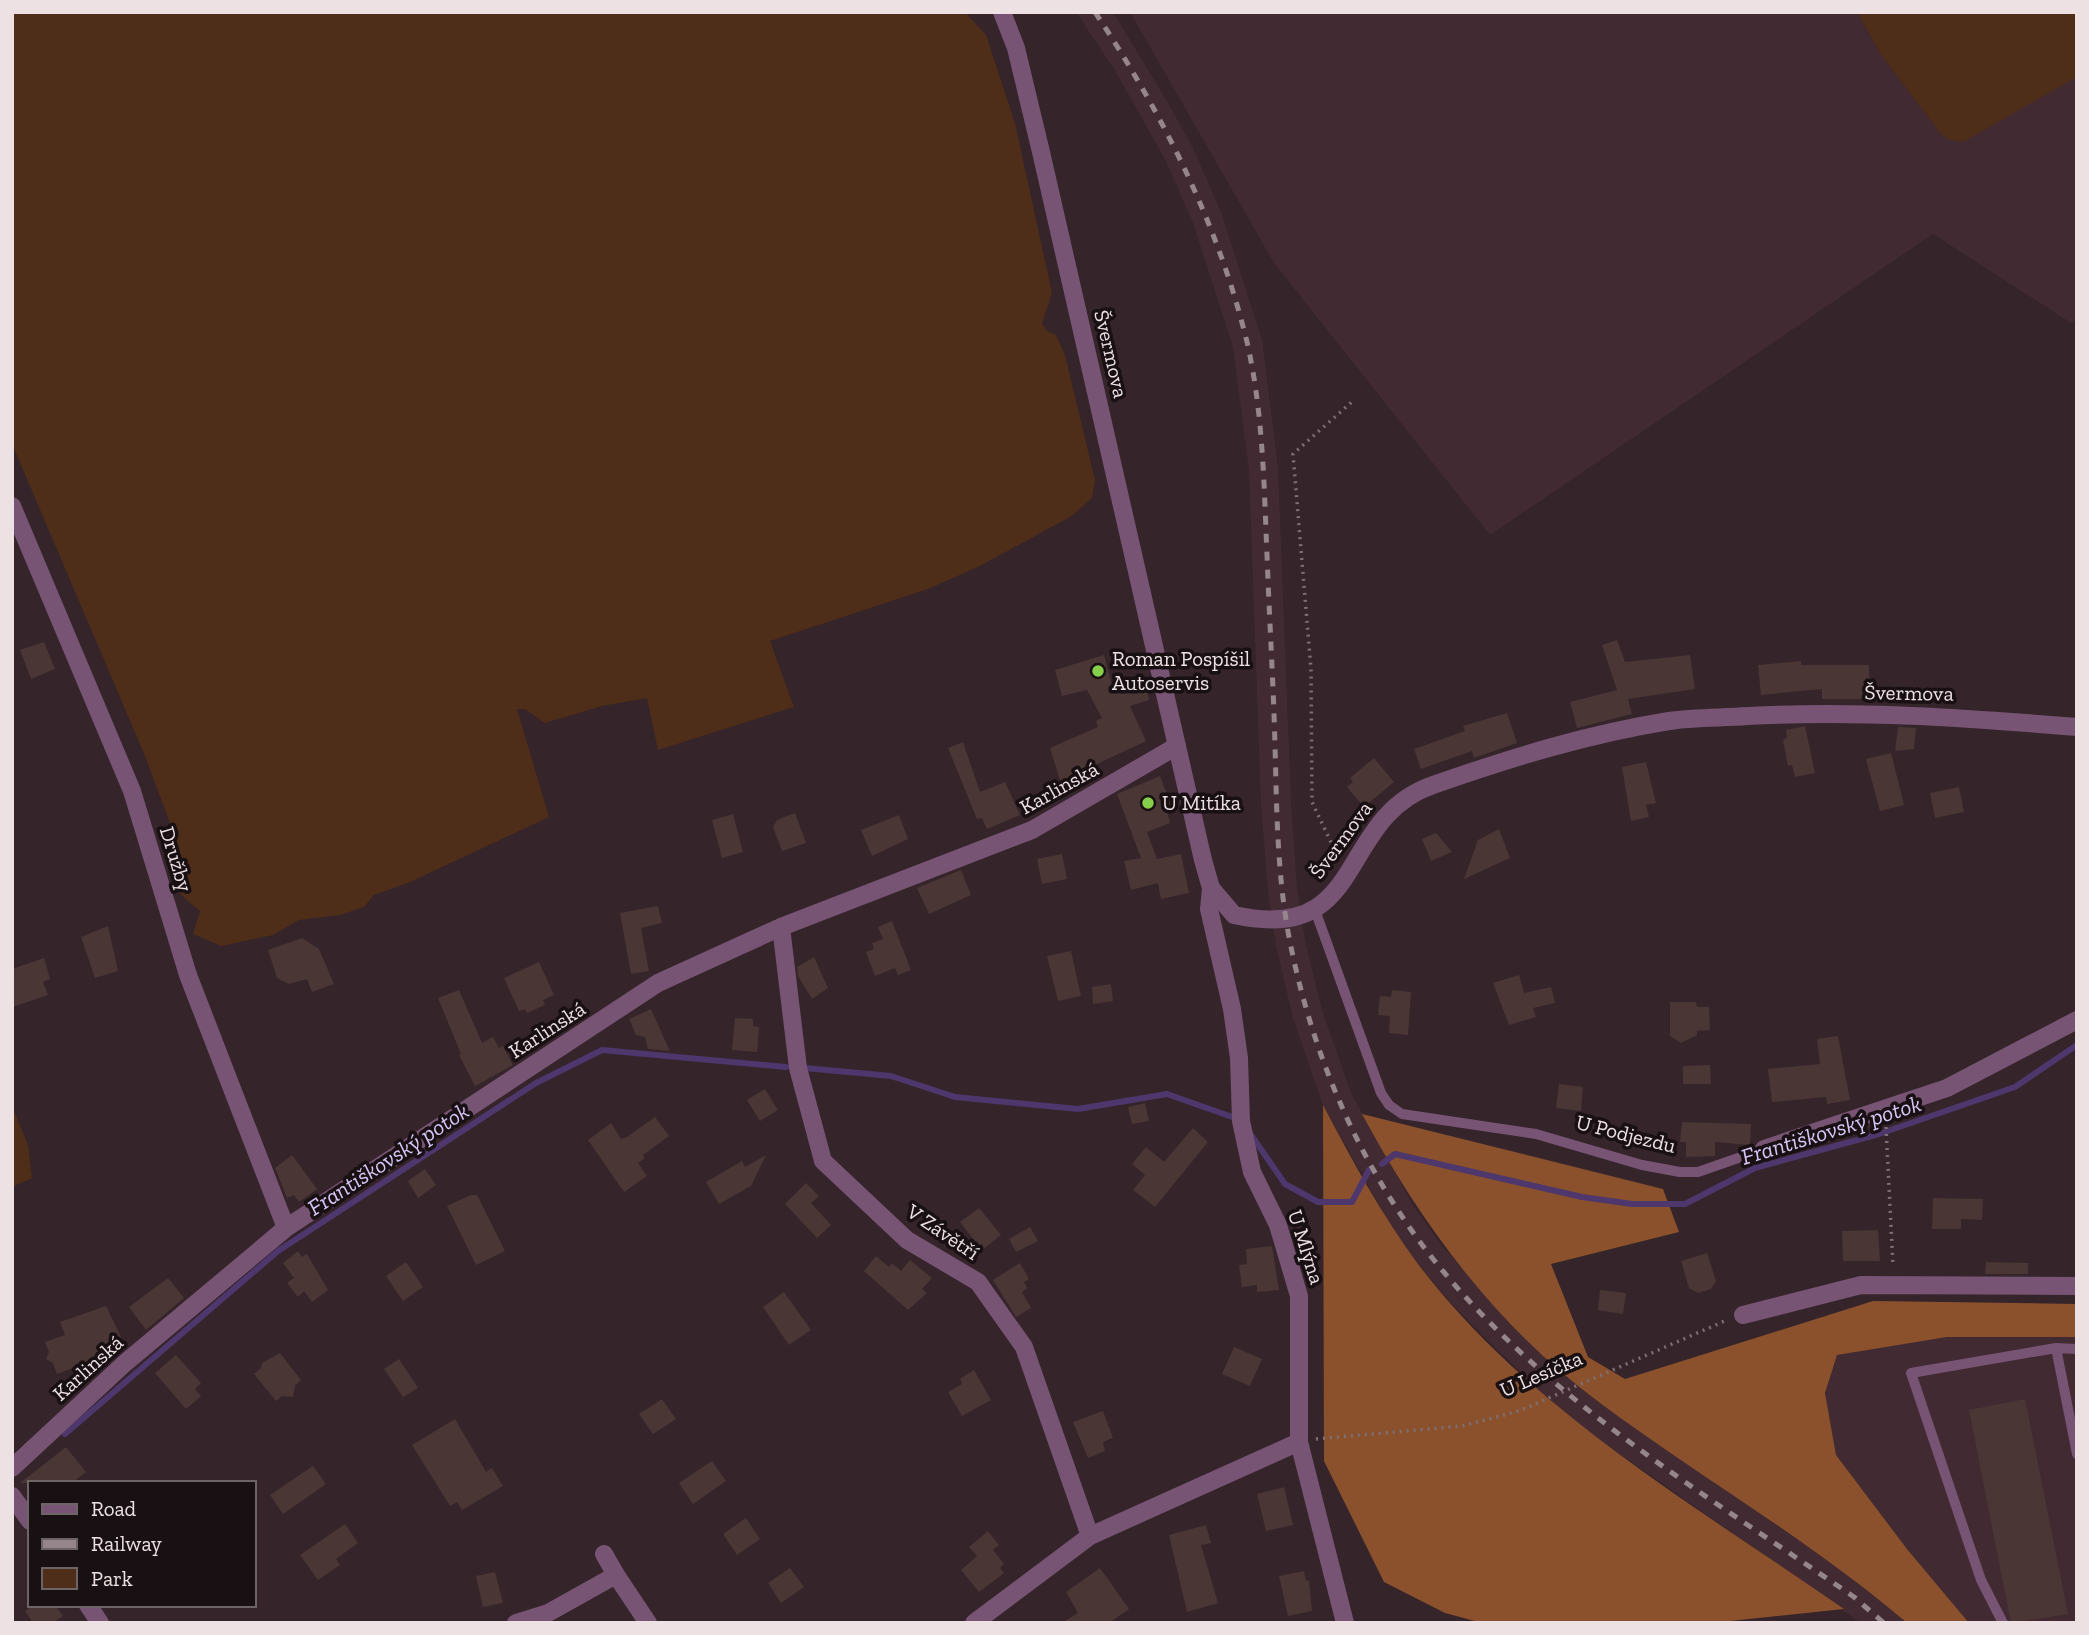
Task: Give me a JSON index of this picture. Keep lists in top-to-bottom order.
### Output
{
  "streets": {
    "street": [
      "Švermova",
      "Karlinská",
      "Družby",
      "U Podjezdu",
      "V Závětří",
      "U Mlýna"
    ],
    "path": ["U Lesíčka"]
  },
  "crossings": [
    ["Švermova", "Karlinská"],
    ["Švermova", "U Podjezdu"],
    ["Švermova", "U Mlýna"],
    ["Karlinská", "Družby"],
    ["Karlinská", "V Závětří"],
    ["U Mlýna", "U Lesíčka"]
  ],
  "water": ["Františkovský potok"],
  "places": ["Roman Pospíšil Autoservis", "U Mitíka"],
  "legend": ["Road", "Railway", "Park"]
}
